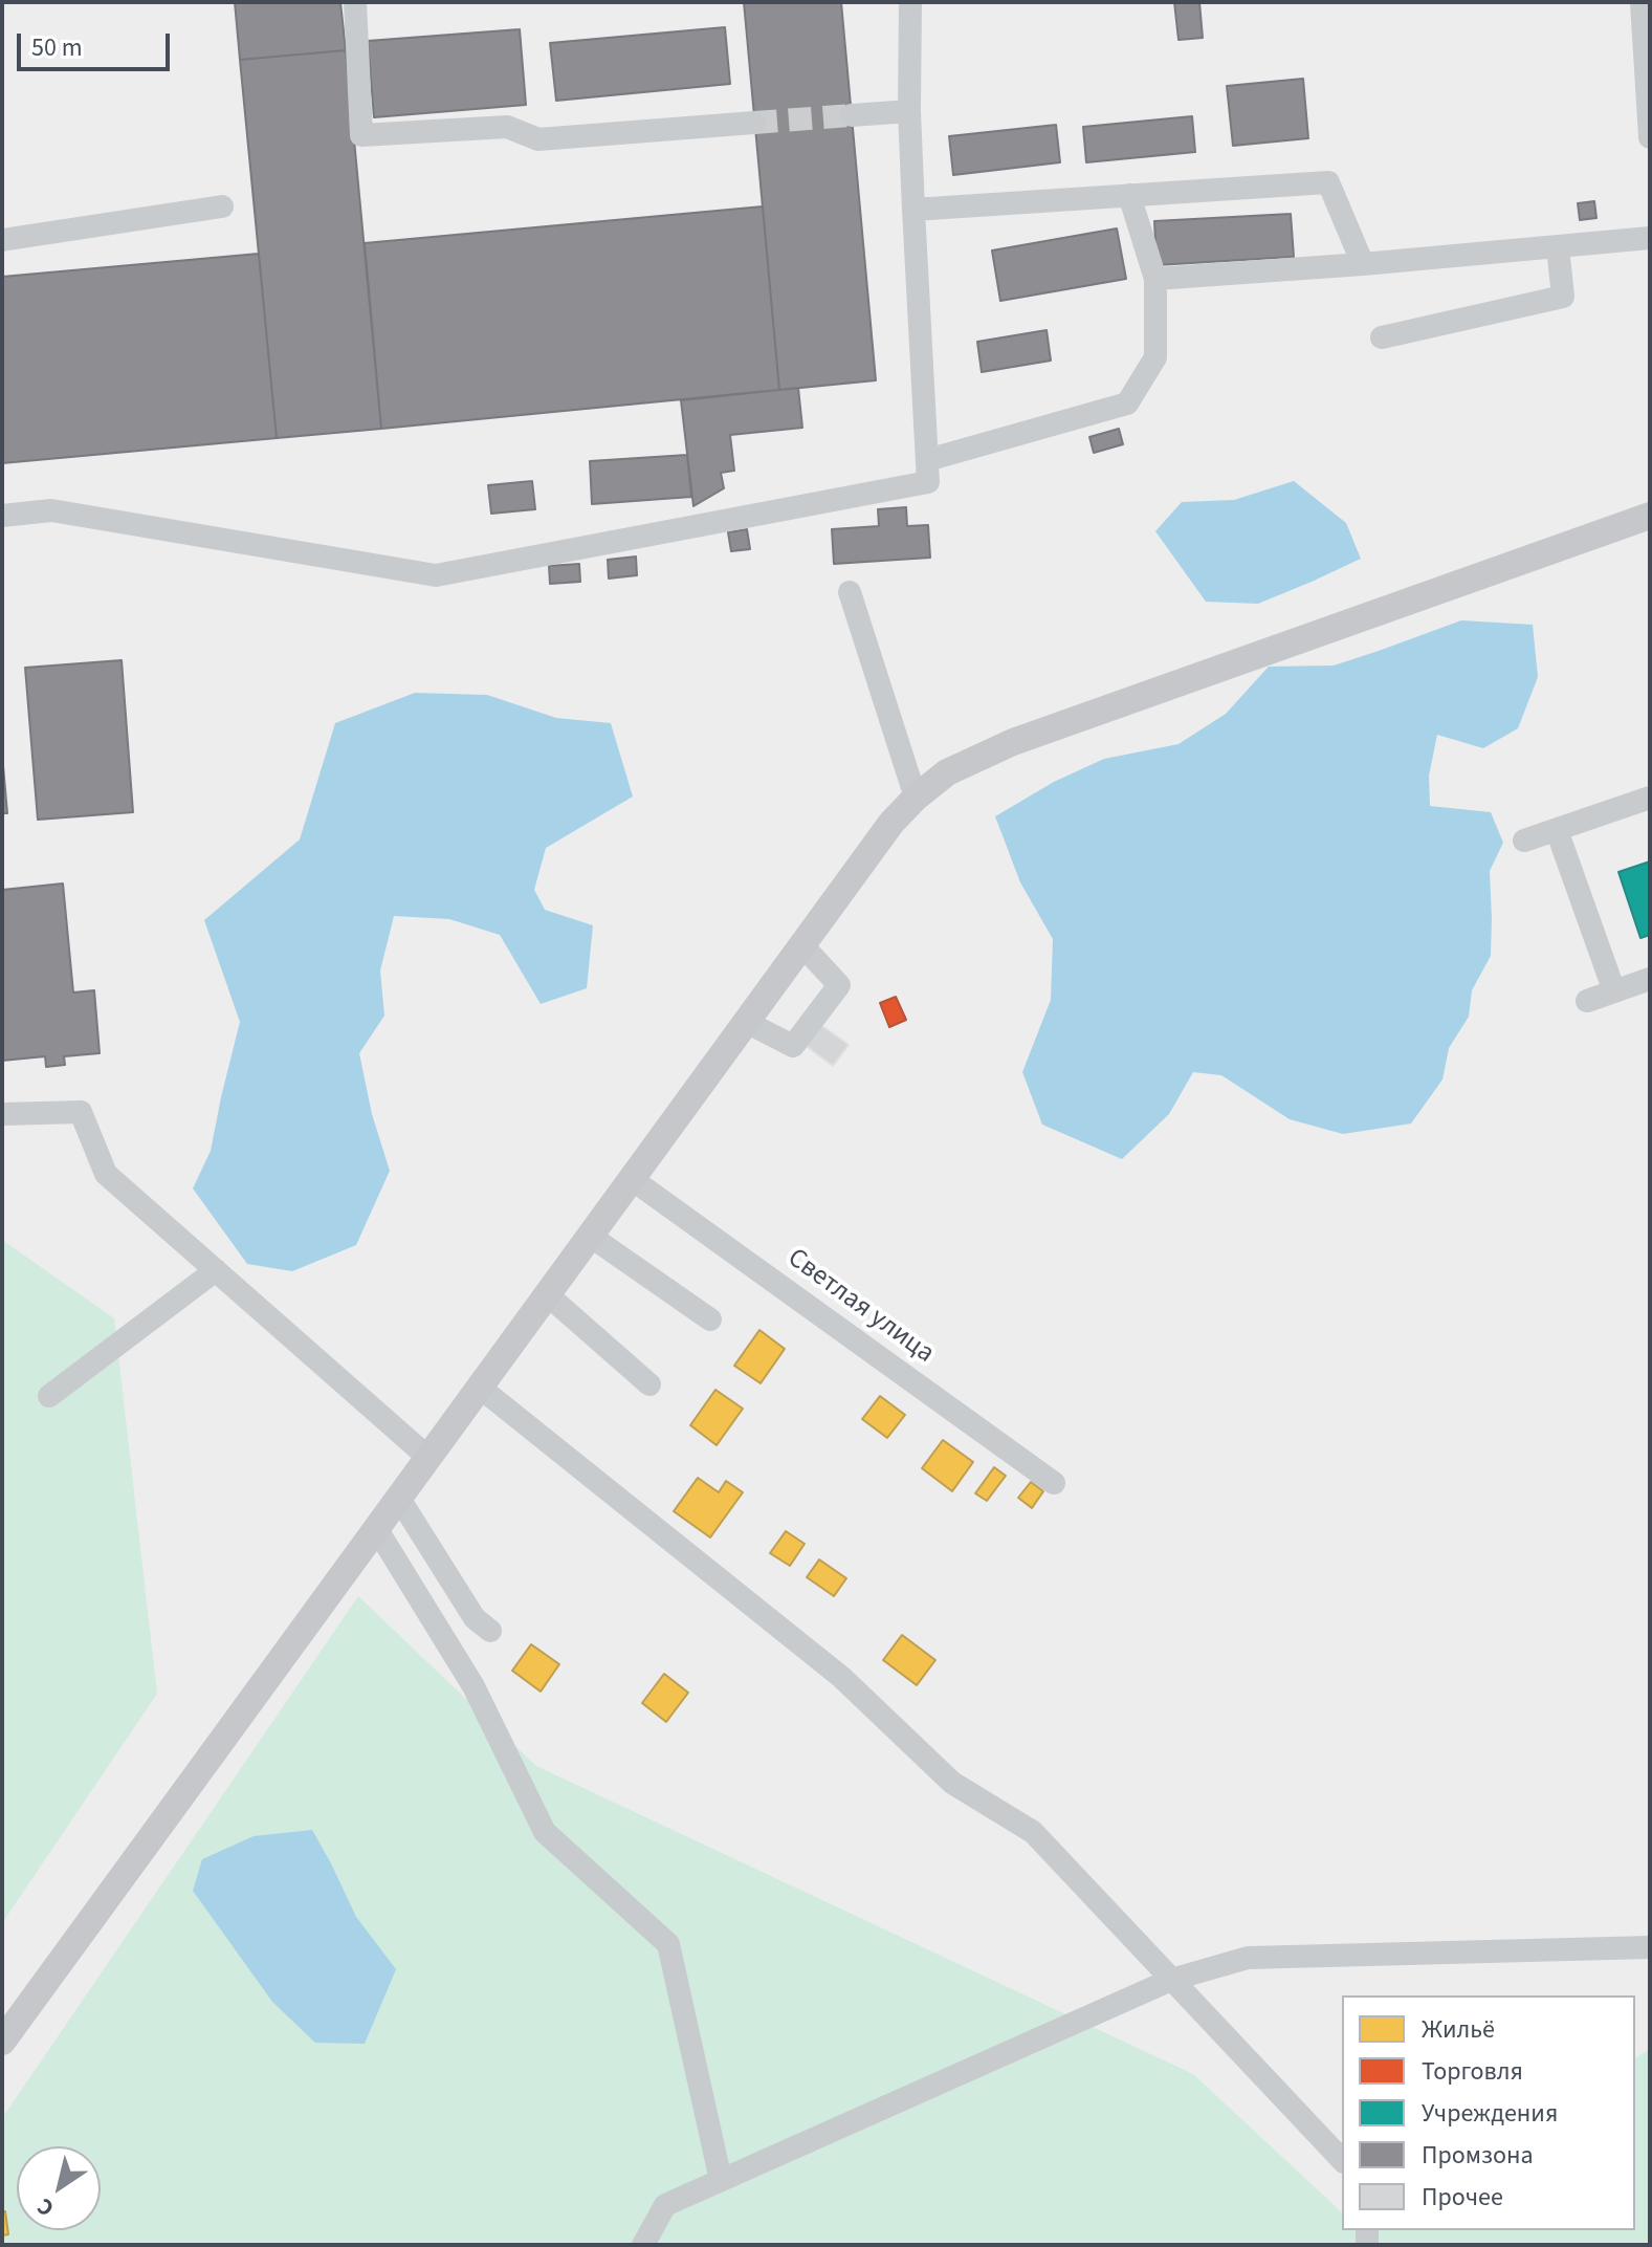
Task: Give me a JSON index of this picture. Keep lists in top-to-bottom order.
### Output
{
  "streets": {
    "lane": ["Светлая улица"]
  },
  "legend": [
    "Жильё",
    "Торговля",
    "Учреждения",
    "Промзона",
    "Прочее"
  ],
  "scale_bar": "50 m",
  "north": "bottom left"
}
